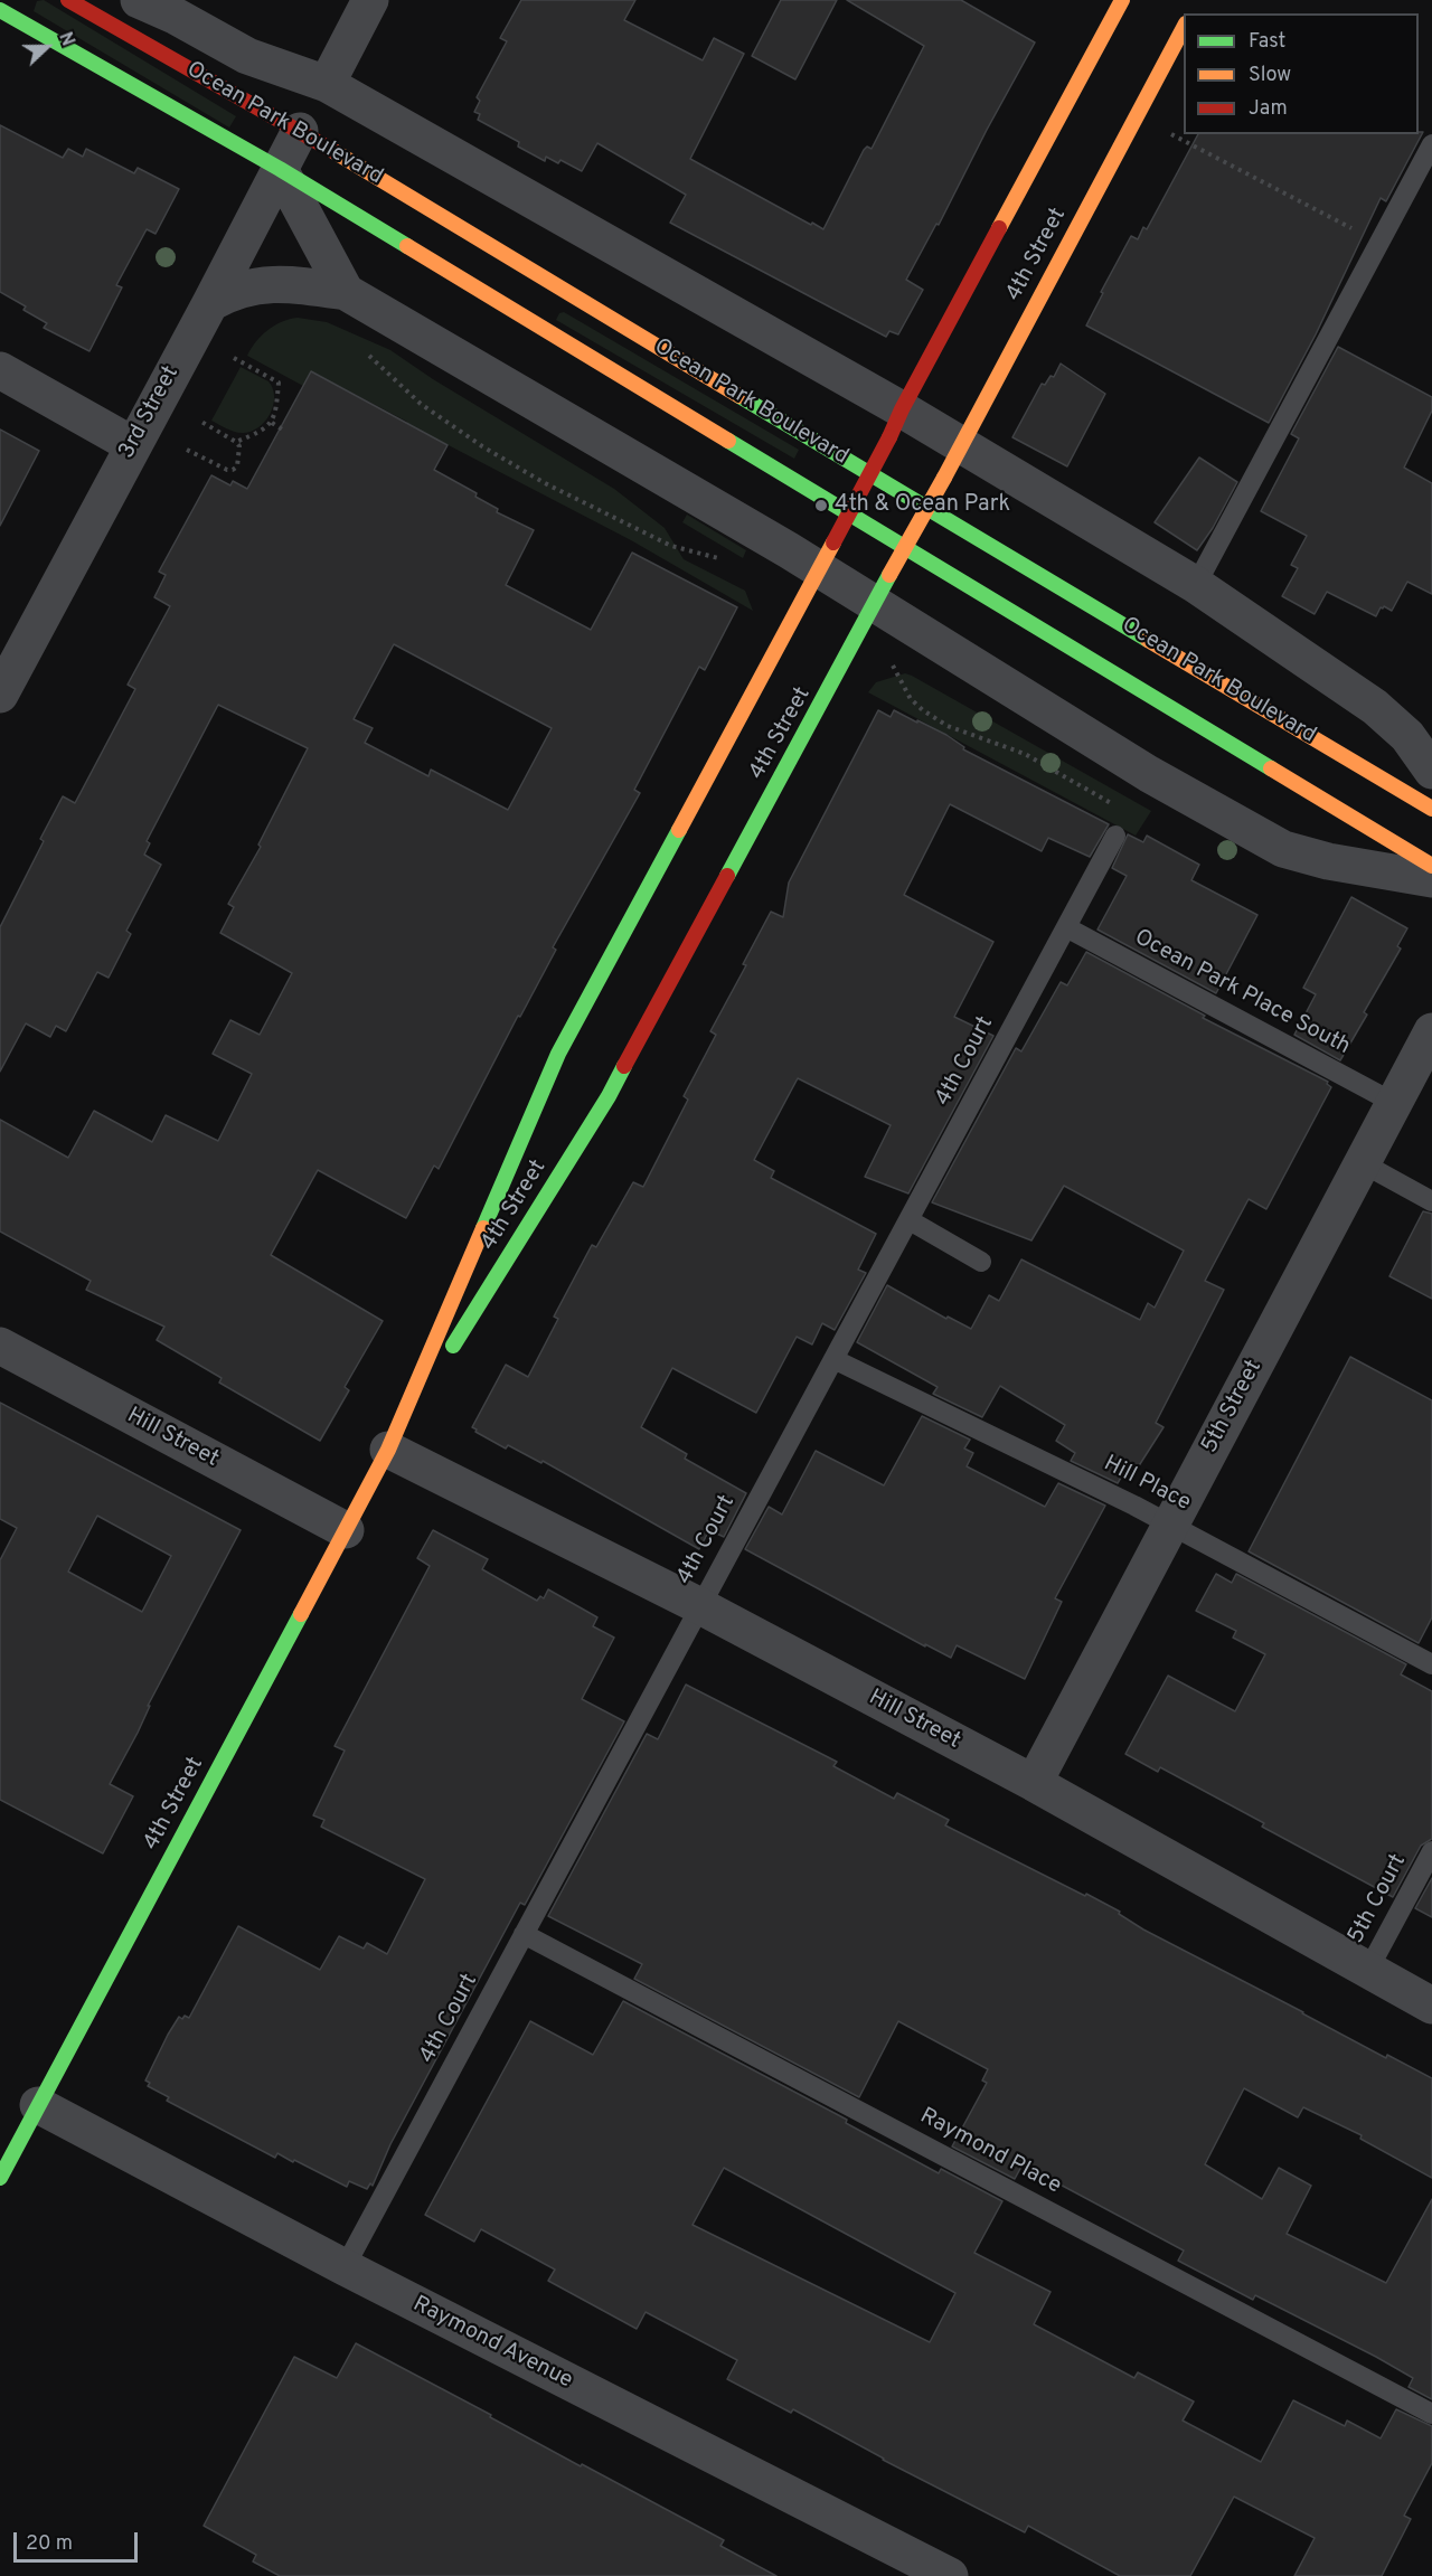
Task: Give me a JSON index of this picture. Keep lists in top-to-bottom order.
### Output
{
  "streets": {
    "street": [
      "Ocean Park Boulevard",
      "4th Street",
      "3rd Street",
      "5th Street",
      "Hill Street",
      "Raymond Avenue"
    ],
    "lane": [
      "Ocean Park Place South",
      "4th Court",
      "Hill Place",
      "5th Court",
      "Raymond Place"
    ]
  },
  "crossings": [
    ["Ocean Park Boulevard", "4th Street"],
    ["Ocean Park Boulevard", "3rd Street"],
    ["4th Street", "Hill Street"],
    ["4th Street", "Raymond Avenue"],
    ["Ocean Park Place South", "4th Court"],
    ["Ocean Park Place South", "5th Street"],
    ["4th Court", "Hill Street"],
    ["4th Court", "Hill Place"],
    ["4th Court", "Raymond Place"],
    ["4th Court", "Raymond Avenue"],
    ["5th Street", "Hill Street"],
    ["5th Street", "Hill Place"],
    ["Hill Street", "5th Court"]
  ],
  "places": ["4th & Ocean Park"],
  "legend": ["Fast", "Slow", "Jam"],
  "scale_bar": "20 m",
  "north": "right"
}
